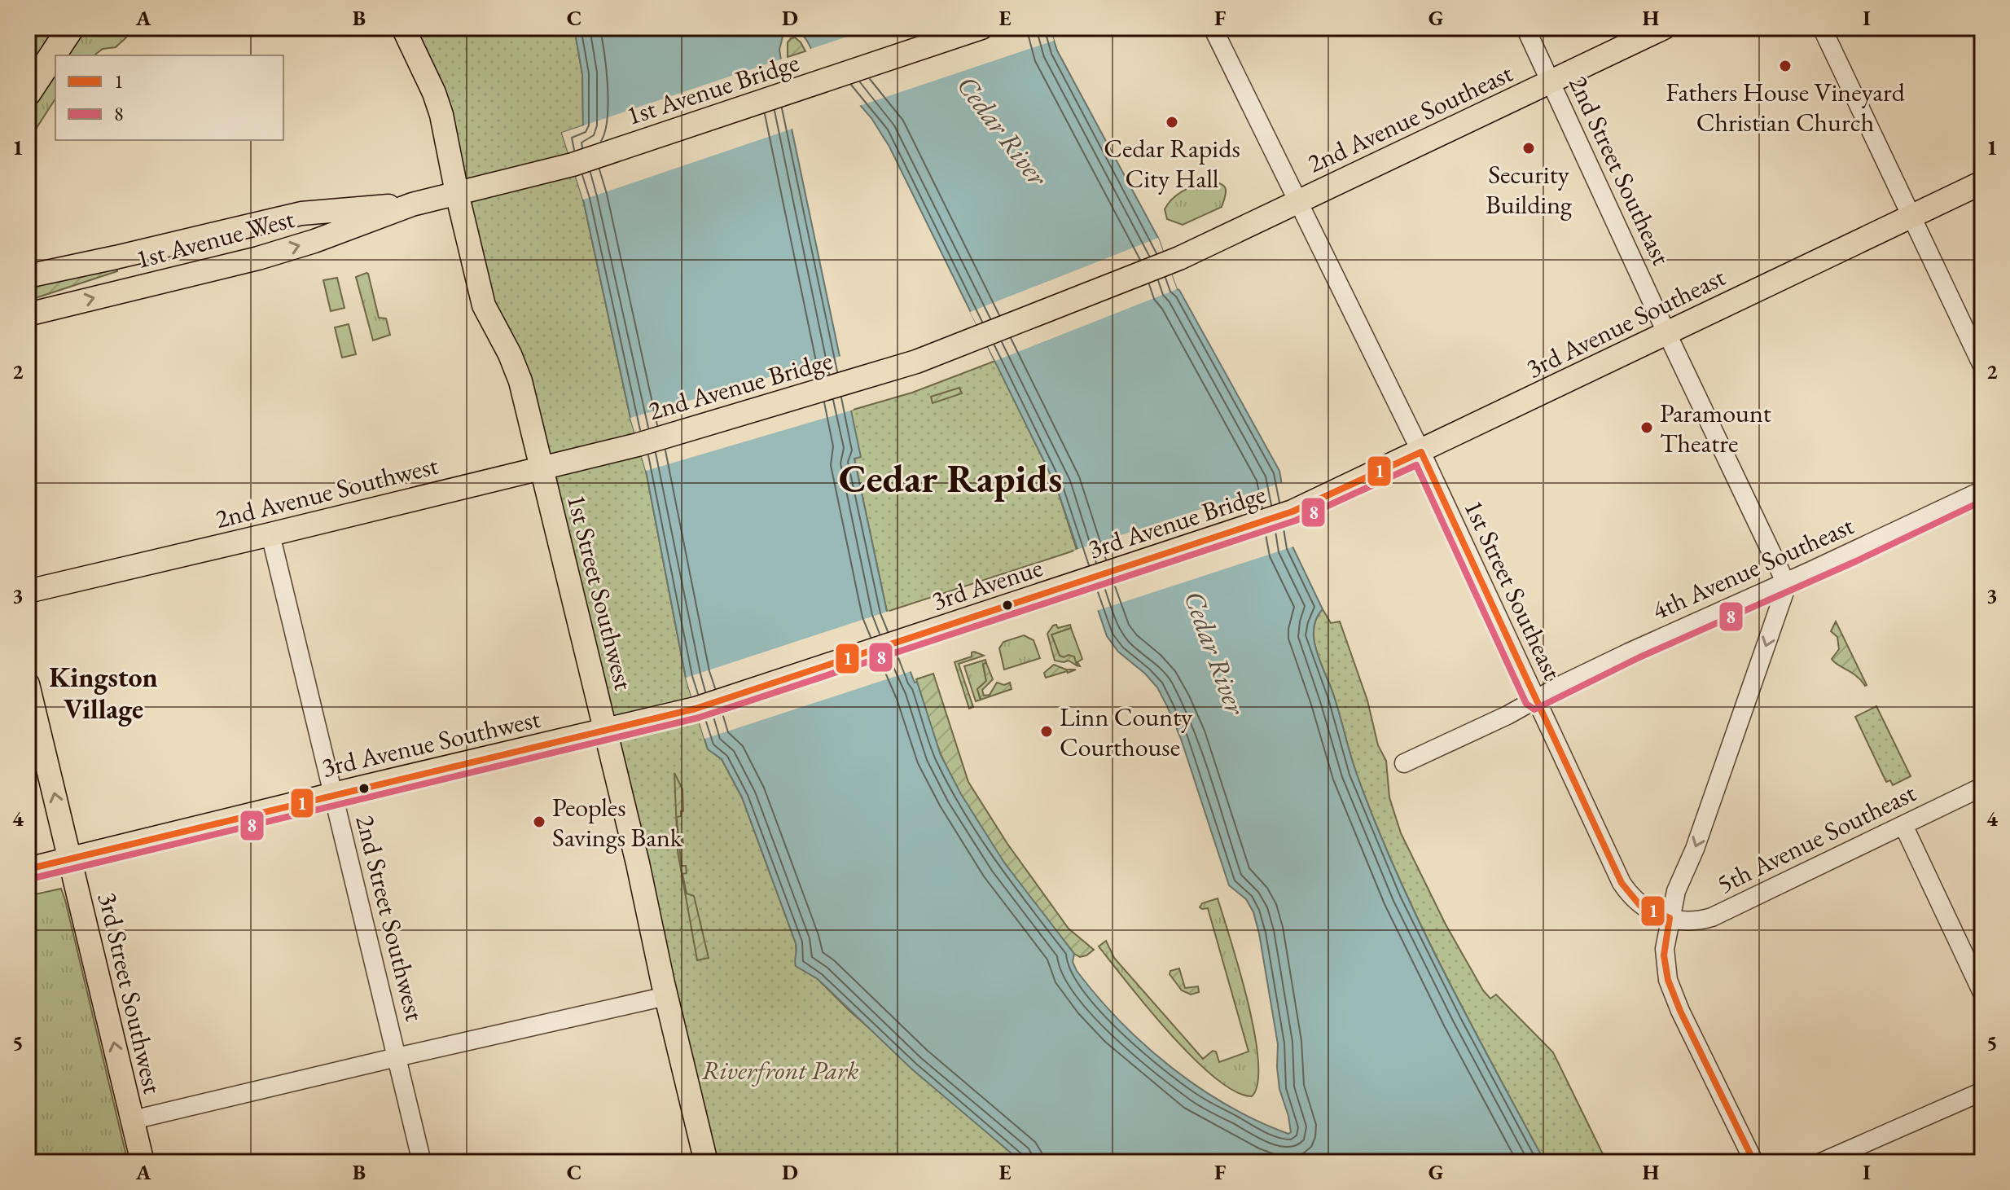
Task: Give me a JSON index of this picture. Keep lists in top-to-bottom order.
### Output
{
  "streets": {
    "main road": [
      "1st Avenue Bridge",
      "2nd Avenue Southeast",
      "1st Avenue West",
      "3rd Avenue Southeast",
      "2nd Avenue Bridge",
      "2nd Avenue Southwest",
      "3rd Avenue Bridge",
      "3rd Avenue",
      "1st Street Southwest",
      "3rd Avenue Southwest",
      "3rd Street Southwest"
    ],
    "street": [
      "2nd Street Southeast",
      "4th Avenue Southeast",
      "1st Street Southeast",
      "5th Avenue Southeast",
      "2nd Street Southwest"
    ]
  },
  "crossings": [
    ["1st Avenue Bridge", "1st Avenue West"],
    ["2nd Avenue Southeast", "2nd Street Southeast"],
    ["2nd Avenue Southeast", "2nd Avenue Bridge"],
    ["2nd Avenue Southeast", "1st Street Southeast"],
    ["2nd Street Southeast", "3rd Avenue Southeast"],
    ["2nd Street Southeast", "4th Avenue Southeast"],
    ["1st Avenue West", "1st Street Southwest"],
    ["3rd Avenue Southeast", "3rd Avenue Bridge"],
    ["3rd Avenue Southeast", "1st Street Southeast"],
    ["2nd Avenue Bridge", "2nd Avenue Southwest"],
    ["2nd Avenue Southwest", "1st Street Southwest"],
    ["2nd Avenue Southwest", "2nd Street Southwest"],
    ["3rd Avenue Bridge", "3rd Avenue"],
    ["4th Avenue Southeast", "1st Street Southeast"],
    ["3rd Avenue", "3rd Avenue Southwest"],
    ["1st Street Southeast", "5th Avenue Southeast"],
    ["1st Street Southwest", "3rd Avenue Southwest"],
    ["3rd Avenue Southwest", "2nd Street Southwest"],
    ["3rd Avenue Southwest", "3rd Street Southwest"]
  ],
  "one_way": ["3rd Street Southwest"],
  "districts": ["Cedar Rapids", "Kingston Village"],
  "water": ["Cedar River"],
  "parks": ["Riverfront Park"],
  "places": [
    "Fathers House Vineyard Christian Church",
    "Cedar Rapids City Hall",
    "Security Building",
    "Paramount Theatre",
    "Linn County Courthouse",
    "Peoples Savings Bank"
  ],
  "lines": ["transit line 1", "transit line 8"],
  "legend": ["1", "8"],
  "grid": {
    "columns": [
      "A",
      "B",
      "C",
      "D",
      "E",
      "F",
      "G",
      "H",
      "I"
    ],
    "rows": [
      "1",
      "2",
      "3",
      "4",
      "5"
    ]
  }
}
